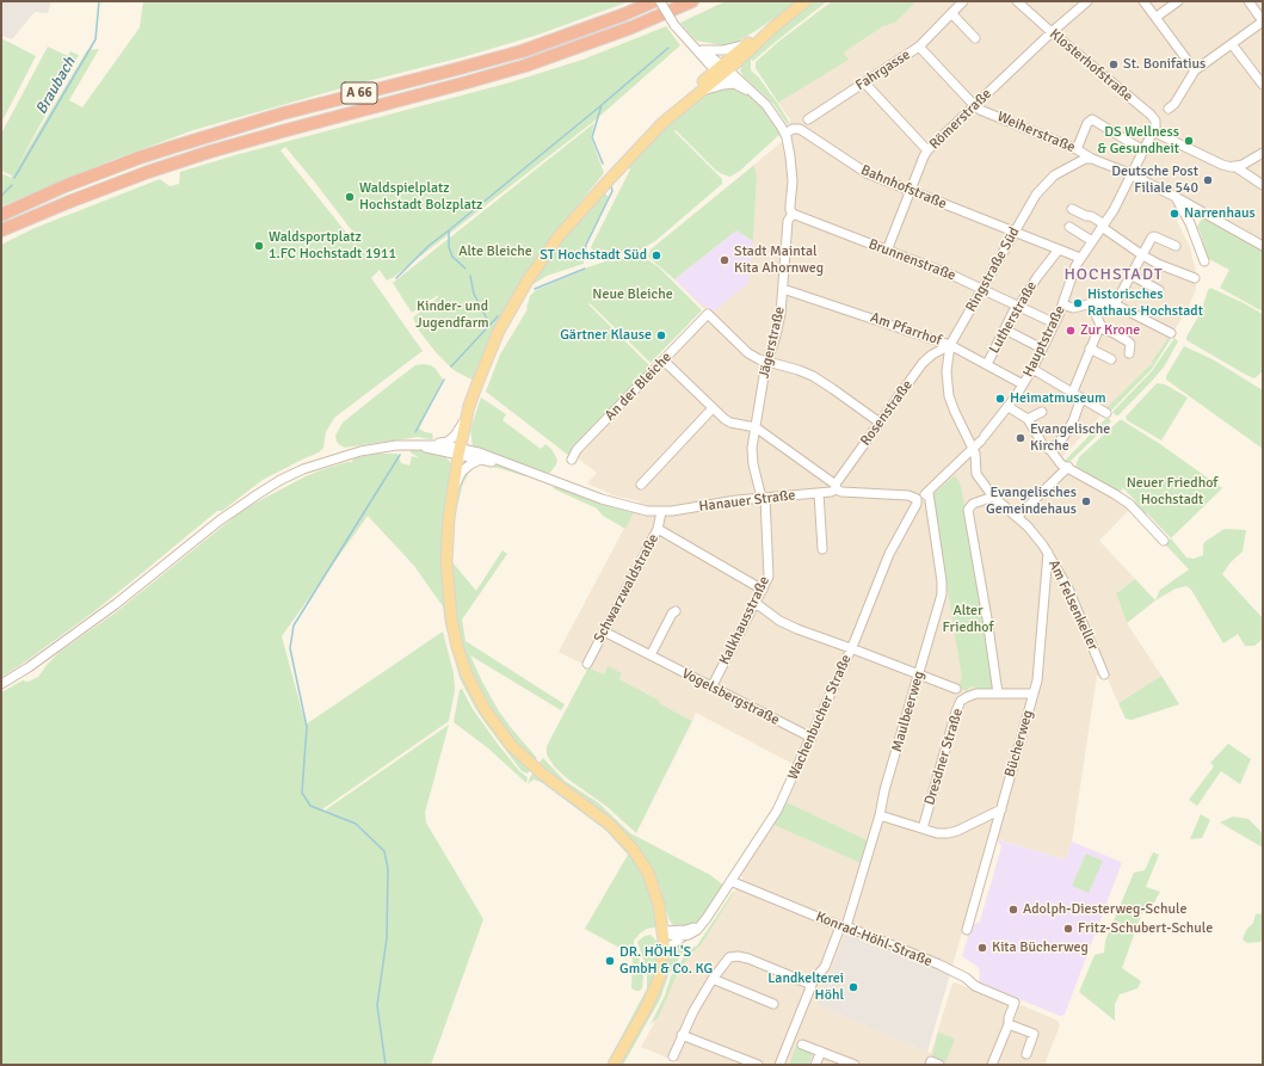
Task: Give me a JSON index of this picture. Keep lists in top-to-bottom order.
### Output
{
  "streets": {
    "highway": ["A 66"],
    "street": [
      "Klosterhofstraße",
      "Fahrgasse",
      "Römerstraße",
      "Weiherstraße",
      "Bahnhofstraße",
      "Brunnenstraße",
      "Ringstraße Süd",
      "Lutherstraße",
      "Am Pfarrhof",
      "Hauptstraße",
      "Jägerstraße",
      "An der Bleiche",
      "Rosenstraße",
      "Hanauer Straße",
      "Schwarzwaldstraße",
      "Am Felsenkeller",
      "Kalkhausstraße",
      "Vogelsbergstraße",
      "Maulbeerweg",
      "Wachenbucher Straße",
      "Bücherweg",
      "Dresdner Straße",
      "Konrad-Höhl-Straße"
    ]
  },
  "crossings": [
    ["Klosterhofstraße", "Römerstraße"],
    ["Klosterhofstraße", "Hauptstraße"],
    ["Fahrgasse", "Weiherstraße"],
    ["Römerstraße", "Weiherstraße"],
    ["Römerstraße", "Bahnhofstraße"],
    ["Römerstraße", "Brunnenstraße"],
    ["Weiherstraße", "Ringstraße Süd"],
    ["Bahnhofstraße", "Ringstraße Süd"],
    ["Bahnhofstraße", "Lutherstraße"],
    ["Bahnhofstraße", "Hauptstraße"],
    ["Bahnhofstraße", "Jägerstraße"],
    ["Brunnenstraße", "Ringstraße Süd"],
    ["Brunnenstraße", "Lutherstraße"],
    ["Brunnenstraße", "Hauptstraße"],
    ["Brunnenstraße", "Jägerstraße"],
    ["Ringstraße Süd", "Am Pfarrhof"],
    ["Ringstraße Süd", "Hauptstraße"],
    ["Ringstraße Süd", "Rosenstraße"],
    ["Ringstraße Süd", "Am Felsenkeller"],
    ["Lutherstraße", "Am Pfarrhof"],
    ["Am Pfarrhof", "Hauptstraße"],
    ["Am Pfarrhof", "Jägerstraße"],
    ["Am Pfarrhof", "Rosenstraße"],
    ["Hauptstraße", "Am Felsenkeller"],
    ["Jägerstraße", "An der Bleiche"],
    ["Jägerstraße", "Kalkhausstraße"],
    ["Rosenstraße", "Hanauer Straße"],
    ["Hanauer Straße", "Schwarzwaldstraße"],
    ["Hanauer Straße", "Kalkhausstraße"],
    ["Hanauer Straße", "Wachenbucher Straße"],
    ["Schwarzwaldstraße", "Vogelsbergstraße"],
    ["Am Felsenkeller", "Bücherweg"],
    ["Kalkhausstraße", "Vogelsbergstraße"],
    ["Vogelsbergstraße", "Wachenbucher Straße"],
    ["Maulbeerweg", "Konrad-Höhl-Straße"],
    ["Wachenbucher Straße", "Konrad-Höhl-Straße"],
    ["Bücherweg", "Dresdner Straße"]
  ],
  "districts": ["HOCHSTADT"],
  "water": ["Braubach"],
  "parks": [
    "Alte Bleiche",
    "Neue Bleiche",
    "Kinder- und Jugendfarm",
    "Neuer Friedhof Hochstadt",
    "Alter Friedhof"
  ],
  "places": [
    "St. Bonifatius",
    "DS Wellness & Gesundheit",
    "Deutsche Post Filiale 540",
    "Waldspielplatz Hochstadt Bolzplatz",
    "Narrenhaus",
    "Waldsportplatz 1.FC Hochstadt 1911",
    "ST Hochstadt Süd",
    "Stadt Maintal Kita Ahornweg",
    "Historisches Rathaus Hochstadt",
    "Zur Krone",
    "Gärtner Klause",
    "Heimatmuseum",
    "Evangelische Kirche",
    "Evangelisches Gemeindehaus",
    "Adolph-Diesterweg-Schule",
    "Fritz-Schubert-Schule",
    "Kita Bücherweg",
    "DR. HÖHL'S GmbH & Co. KG",
    "Landkelterei Höhl"
  ]
}
